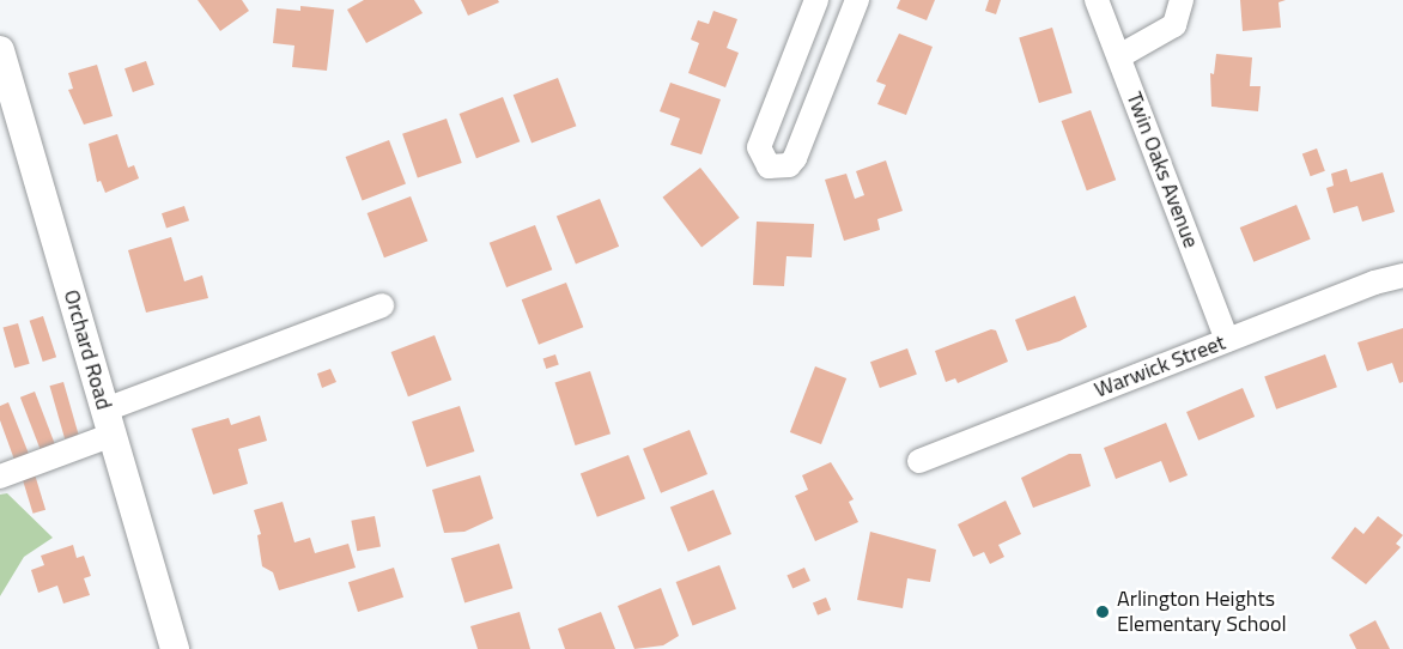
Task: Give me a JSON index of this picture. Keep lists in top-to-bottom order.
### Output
{
  "streets": {
    "main road": ["Orchard Road"],
    "street": ["Twin Oaks Avenue", "Warwick Street"]
  },
  "crossings": [
    ["Twin Oaks Avenue", "Warwick Street"]
  ],
  "places": ["Arlington Heights Elementary School"]
}
